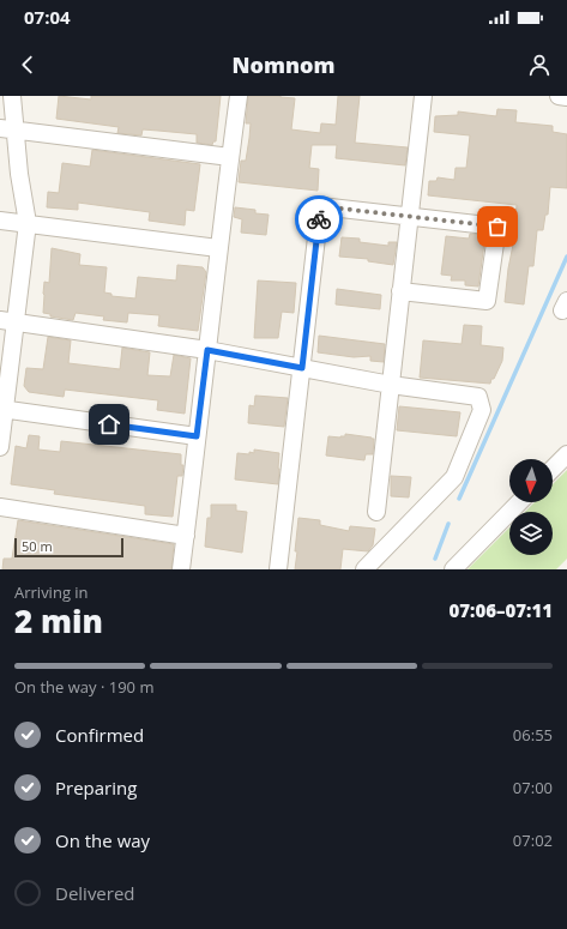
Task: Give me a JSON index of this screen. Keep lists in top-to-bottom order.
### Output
{
  "scale_bar": "50 m",
  "north": "bottom",
  "page": {
    "status": "07:04",
    "header": "Nomnom",
    "scale": "50 m",
    "heading": ["2 min", "Arriving in", "07:06–07:11"],
    "bar": "On the way · 190 m",
    "list": [
      ["Confirmed", "06:55"],
      ["Preparing", "07:00"],
      ["On the way", "07:02"],
      "Delivered"
    ]
  }
}
